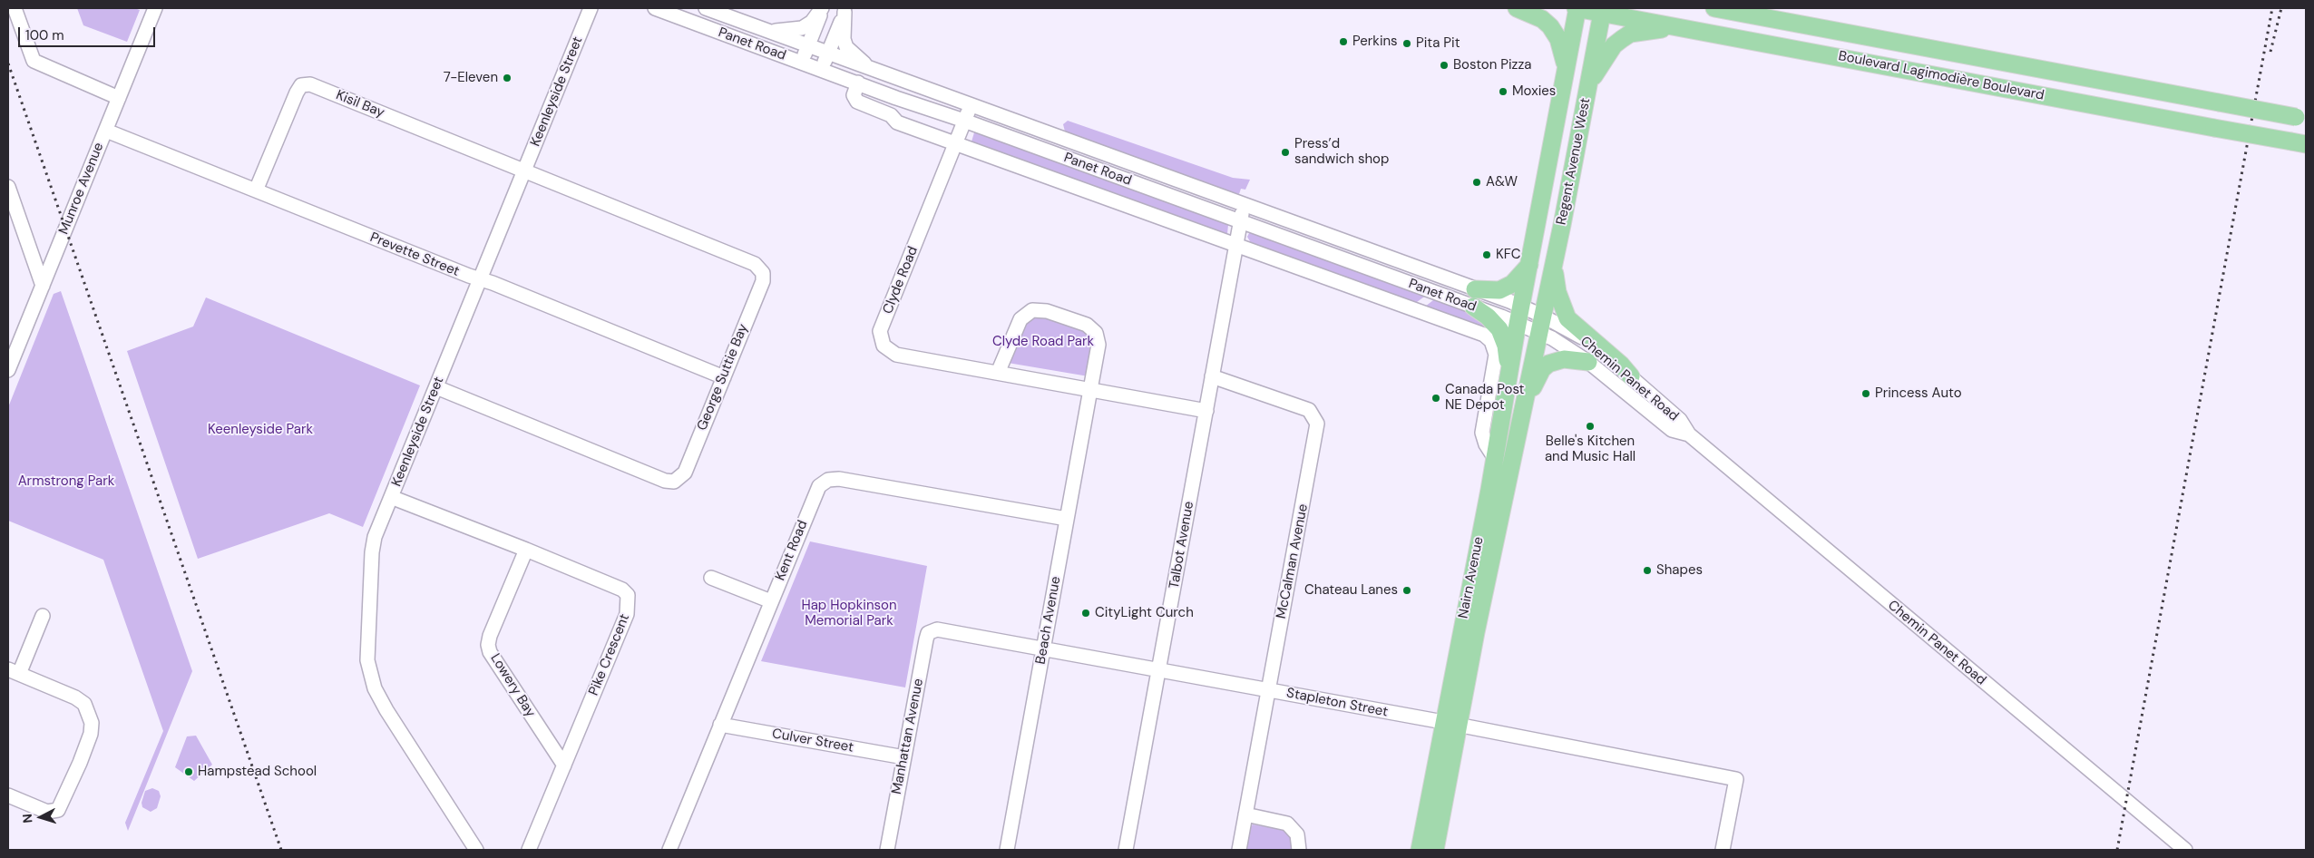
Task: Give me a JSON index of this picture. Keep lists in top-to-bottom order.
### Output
{
  "streets": {
    "main road": ["Boulevard Lagimodière Boulevard", "Regent Avenue West", "Nairn Avenue"],
    "street": [
      "Panet Road",
      "Keenleyside Street",
      "Kisil Bay",
      "Munroe Avenue",
      "Prevette Street",
      "Clyde Road",
      "George Suttie Bay",
      "Chemin Panet Road",
      "Talbot Avenue",
      "Kent Road",
      "McCalman Avenue",
      "Beach Avenue",
      "Pike Crescent",
      "Lowery Bay",
      "Stapleton Street",
      "Manhattan Avenue",
      "Culver Street"
    ]
  },
  "crossings": [
    ["Panet Road", "Regent Avenue West"],
    ["Panet Road", "Clyde Road"],
    ["Panet Road", "Chemin Panet Road"],
    ["Panet Road", "Talbot Avenue"],
    ["Panet Road", "Nairn Avenue"],
    ["Boulevard Lagimodière Boulevard", "Regent Avenue West"],
    ["Keenleyside Street", "Kisil Bay"],
    ["Keenleyside Street", "Prevette Street"],
    ["Keenleyside Street", "George Suttie Bay"],
    ["Keenleyside Street", "Pike Crescent"],
    ["Kisil Bay", "Prevette Street"],
    ["Kisil Bay", "George Suttie Bay"],
    ["Regent Avenue West", "Chemin Panet Road"],
    ["Regent Avenue West", "Nairn Avenue"],
    ["Munroe Avenue", "Prevette Street"],
    ["Prevette Street", "George Suttie Bay"],
    ["Clyde Road", "Talbot Avenue"],
    ["Clyde Road", "Beach Avenue"],
    ["Chemin Panet Road", "Nairn Avenue"],
    ["Talbot Avenue", "McCalman Avenue"],
    ["Talbot Avenue", "Stapleton Street"],
    ["Kent Road", "Beach Avenue"],
    ["Kent Road", "Culver Street"],
    ["McCalman Avenue", "Stapleton Street"],
    ["Nairn Avenue", "Stapleton Street"],
    ["Beach Avenue", "Stapleton Street"],
    ["Pike Crescent", "Lowery Bay"],
    ["Stapleton Street", "Manhattan Avenue"],
    ["Manhattan Avenue", "Culver Street"]
  ],
  "parks": [
    "Clyde Road Park",
    "Keenleyside Park",
    "Armstrong Park",
    "Hap Hopkinson Memorial Park"
  ],
  "places": [
    "Perkins",
    "Pita Pit",
    "Boston Pizza",
    "7-Eleven",
    "Moxies",
    "Press’d sandwich shop",
    "A&W",
    "KFC",
    "Princess Auto",
    "Canada Post NE Depot",
    "Belle's Kitchen and Music Hall",
    "Shapes",
    "Chateau Lanes",
    "CityLight Curch",
    "Hampstead School"
  ],
  "scale_bar": "100 m",
  "north": "left"
}
